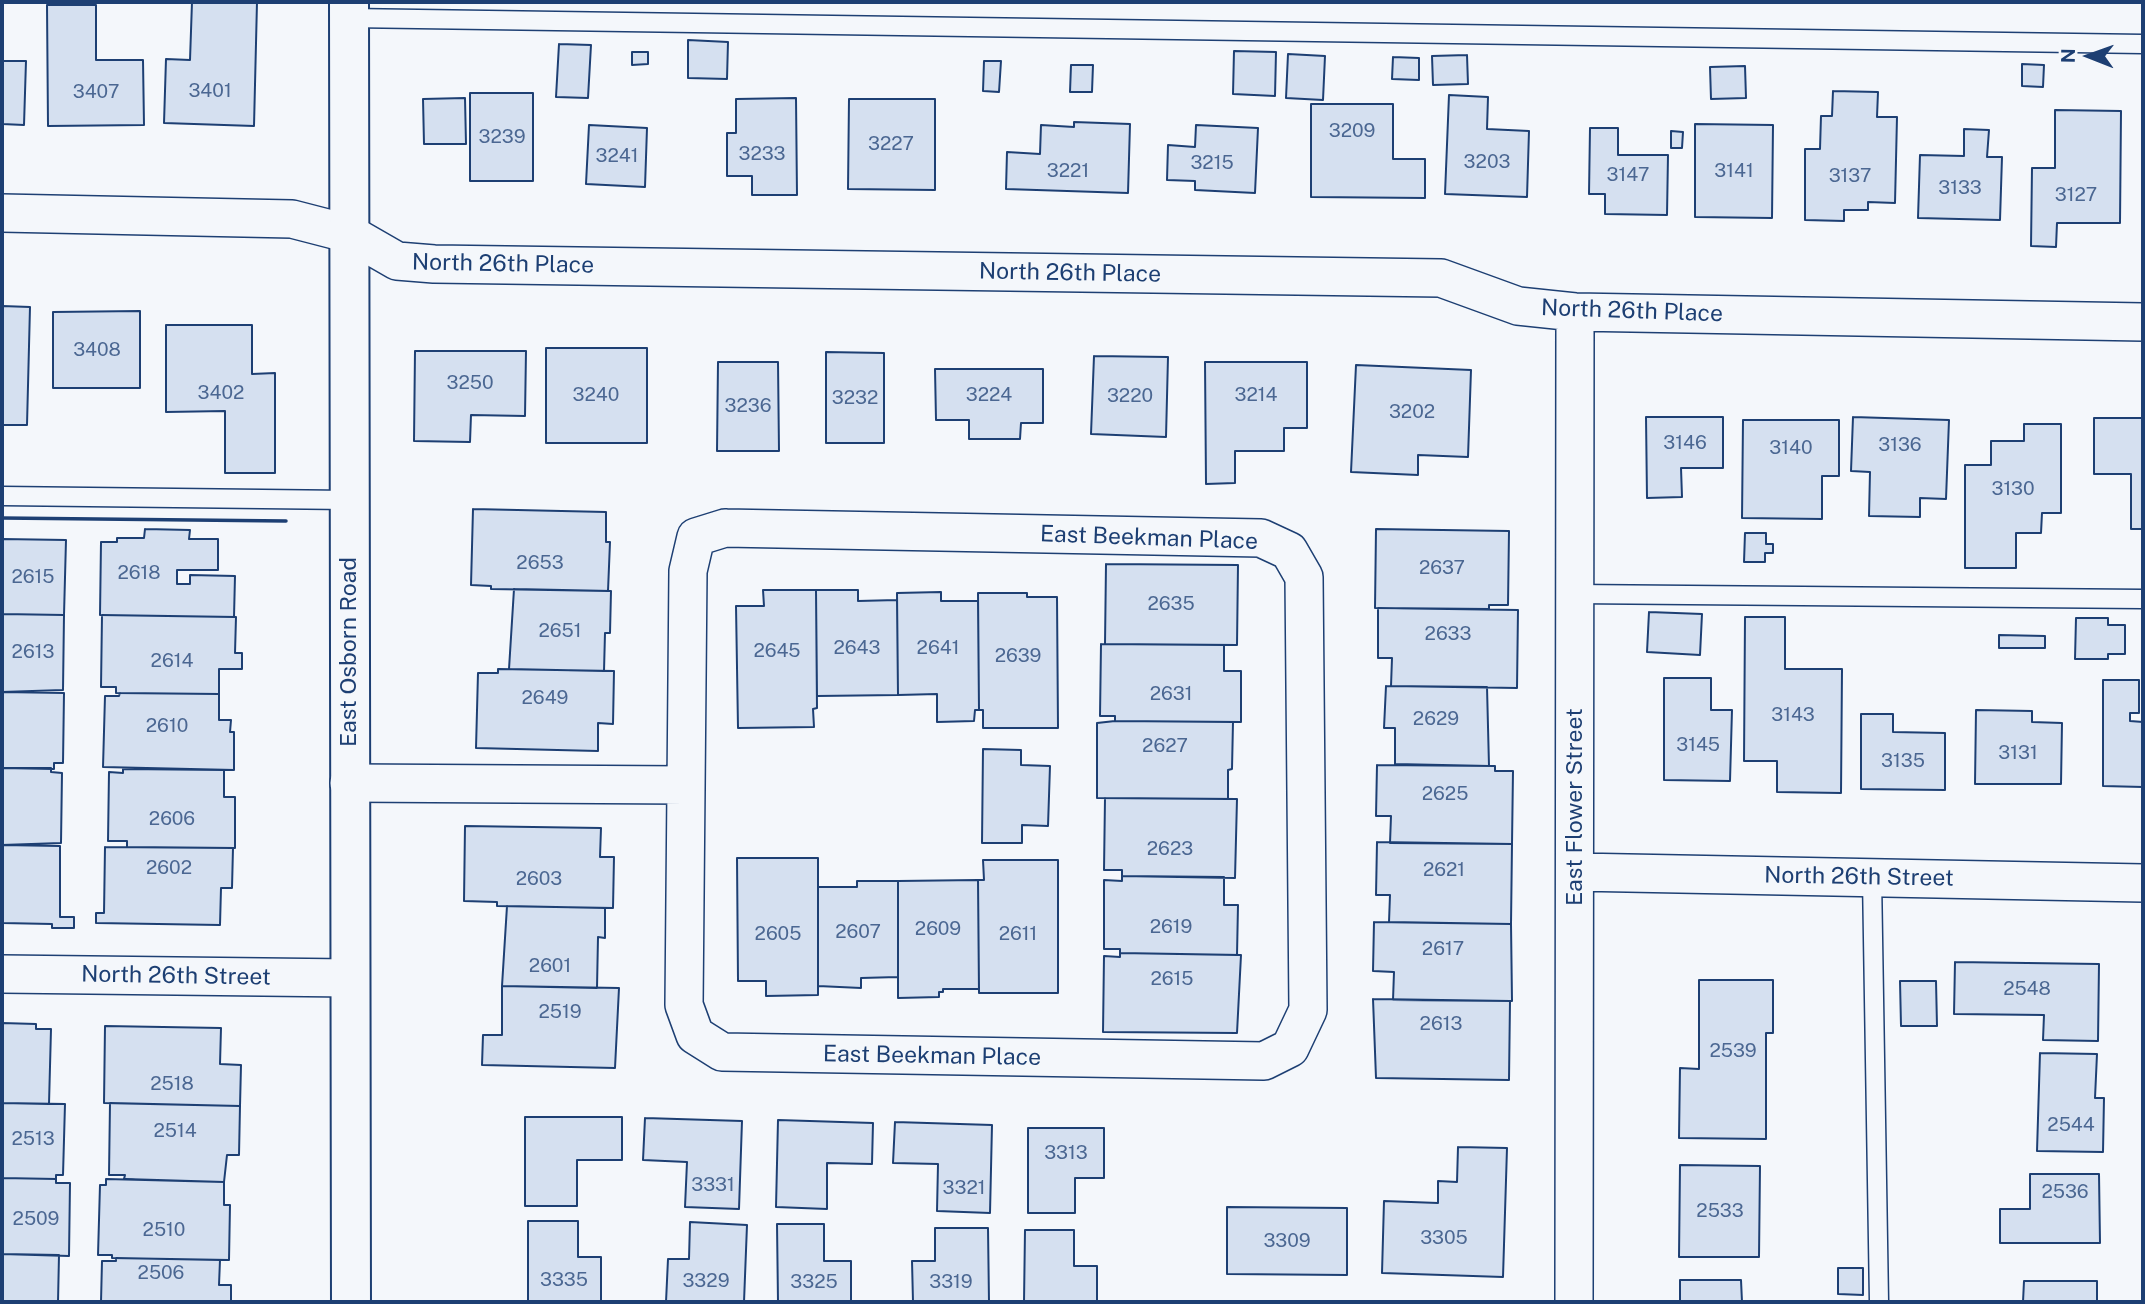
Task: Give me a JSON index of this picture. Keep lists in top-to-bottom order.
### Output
{
  "streets": {
    "main road": ["East Osborn Road"],
    "street": [
      "North 26th Place",
      "East Beekman Place",
      "East Flower Street",
      "North 26th Street"
    ]
  },
  "crossings": [
    ["North 26th Place", "East Osborn Road"],
    ["North 26th Place", "East Flower Street"],
    ["East Osborn Road", "North 26th Street"],
    ["East Flower Street", "North 26th Street"]
  ],
  "house_numbers": [
    "3401",
    "3407",
    "3209",
    "3239",
    "3227",
    "3233",
    "3241",
    "3203",
    "3215",
    "3221",
    "3141",
    "3147",
    "3137",
    "3133",
    "3127",
    "3408",
    "3250",
    "3402",
    "3240",
    "3224",
    "3214",
    "3220",
    "3232",
    "3236",
    "3202",
    "3146",
    "3136",
    "3140",
    "3130",
    "2653",
    "2637",
    "2618",
    "2615",
    "2635",
    "2651",
    "2633",
    "2643",
    "2641",
    "2645",
    "2613",
    "2639",
    "2614",
    "2631",
    "2649",
    "3143",
    "2629",
    "2610",
    "3145",
    "2627",
    "3131",
    "3135",
    "2625",
    "2606",
    "2623",
    "2602",
    "2621",
    "2603",
    "2619",
    "2609",
    "2607",
    "2605",
    "2611",
    "2617",
    "2601",
    "2615",
    "2548",
    "2519",
    "2613",
    "2539",
    "2518",
    "2544",
    "2514",
    "2513",
    "3313",
    "3331",
    "3321",
    "2536",
    "2533",
    "2509",
    "2510",
    "3305",
    "3309",
    "2506",
    "3335",
    "3329",
    "3325",
    "3319"
  ],
  "north": "left"
}
